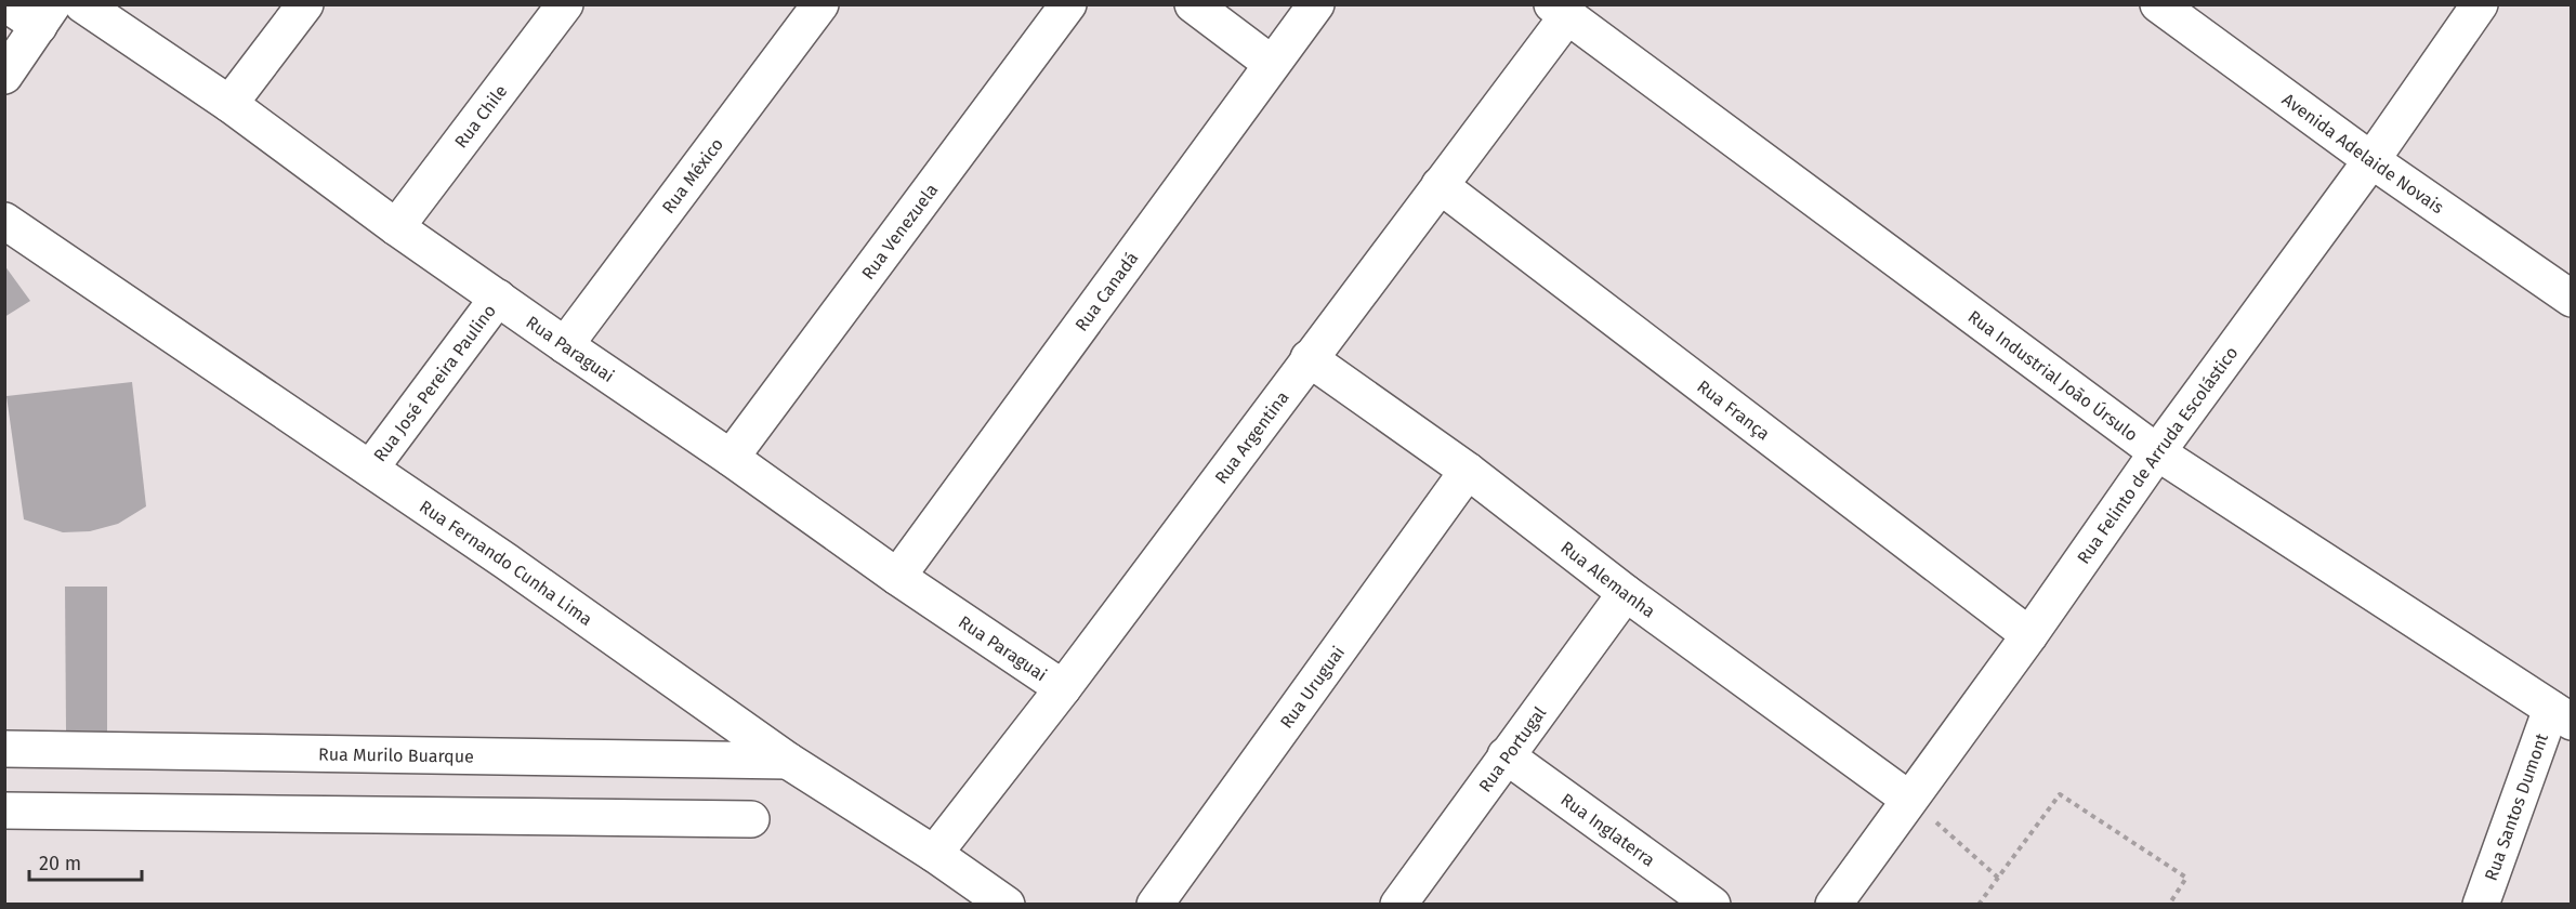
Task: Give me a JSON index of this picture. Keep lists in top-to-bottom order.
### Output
{
  "streets": {
    "street": [
      "Rua Chile",
      "Avenida Adelaide Novais",
      "Rua México",
      "Rua Venezuela",
      "Rua Canadá",
      "Rua Paraguai",
      "Rua Industrial João Úrsulo",
      "Rua José Pereira Paulino",
      "Rua França",
      "Rua Argentina",
      "Rua Felinto de Arruda Escolástico",
      "Rua Fernando Cunha Lima",
      "Rua Alemanha",
      "Rua Uruguai",
      "Rua Portugal",
      "Rua Murilo Buarque",
      "Rua Santos Dumont",
      "Rua Inglaterra"
    ]
  },
  "crossings": [
    ["Rua Chile", "Rua Paraguai"],
    ["Avenida Adelaide Novais", "Rua Felinto de Arruda Escolástico"],
    ["Rua México", "Rua Paraguai"],
    ["Rua Venezuela", "Rua Paraguai"],
    ["Rua Canadá", "Rua Paraguai"],
    ["Rua Paraguai", "Rua José Pereira Paulino"],
    ["Rua Paraguai", "Rua Argentina"],
    ["Rua Industrial João Úrsulo", "Rua Argentina"],
    ["Rua Industrial João Úrsulo", "Rua Felinto de Arruda Escolástico"],
    ["Rua Industrial João Úrsulo", "Rua Santos Dumont"],
    ["Rua José Pereira Paulino", "Rua Fernando Cunha Lima"],
    ["Rua França", "Rua Argentina"],
    ["Rua França", "Rua Felinto de Arruda Escolástico"],
    ["Rua Argentina", "Rua Fernando Cunha Lima"],
    ["Rua Argentina", "Rua Alemanha"],
    ["Rua Felinto de Arruda Escolástico", "Rua Alemanha"],
    ["Rua Fernando Cunha Lima", "Rua Murilo Buarque"],
    ["Rua Alemanha", "Rua Uruguai"],
    ["Rua Alemanha", "Rua Portugal"],
    ["Rua Portugal", "Rua Inglaterra"]
  ],
  "scale_bar": "20 m"
}
